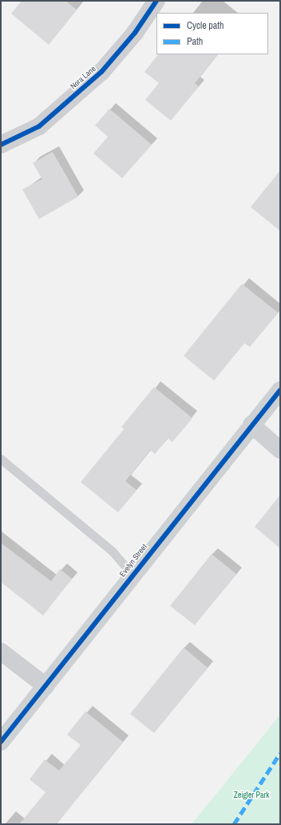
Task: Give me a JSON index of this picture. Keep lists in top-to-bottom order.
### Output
{
  "streets": {
    "street": ["Nora Lane", "Evelyn Street"]
  },
  "parks": ["Zeigler Park"],
  "legend": ["Cycle path", "Path"]
}
